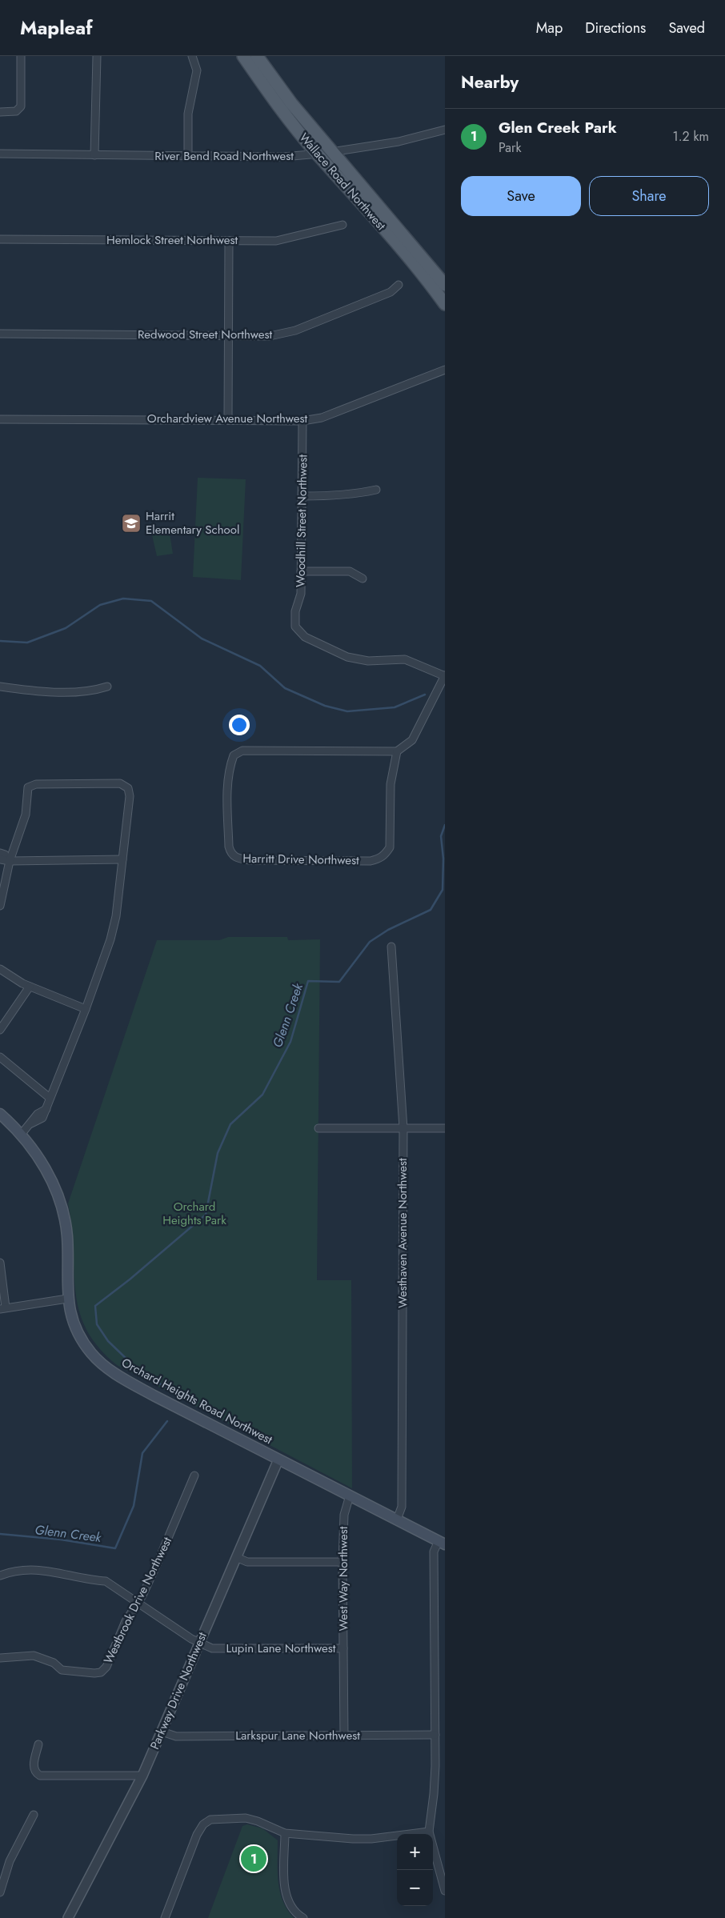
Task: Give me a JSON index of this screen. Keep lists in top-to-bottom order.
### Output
{
  "streets": {
    "main road": ["Wallace Road Northwest", "Orchard Heights Road Northwest"],
    "street": [
      "River Bend Road Northwest",
      "Hemlock Street Northwest",
      "Redwood Street Northwest",
      "Orchardview Avenue Northwest",
      "Woodhill Street Northwest",
      "Harritt Drive Northwest",
      "Westhaven Avenue Northwest",
      "West Way Northwest",
      "Westbrook Drive Northwest",
      "Lupin Lane Northwest",
      "Parkway Drive Northwest",
      "Larkspur Lane Northwest"
    ]
  },
  "crossings": [
    ["River Bend Road Northwest", "Wallace Road Northwest"],
    ["Orchardview Avenue Northwest", "Woodhill Street Northwest"],
    ["Westhaven Avenue Northwest", "Orchard Heights Road Northwest"],
    ["Orchard Heights Road Northwest", "West Way Northwest"],
    ["Orchard Heights Road Northwest", "Parkway Drive Northwest"],
    ["West Way Northwest", "Lupin Lane Northwest"],
    ["West Way Northwest", "Larkspur Lane Northwest"],
    ["Westbrook Drive Northwest", "Lupin Lane Northwest"],
    ["Lupin Lane Northwest", "Parkway Drive Northwest"],
    ["Parkway Drive Northwest", "Larkspur Lane Northwest"]
  ],
  "water": ["Glenn Creek"],
  "parks": ["Orchard Heights Park"],
  "places": {
    "school or university": ["Harrit Elementary School"]
  },
  "page": {
    "header": "Mapleaf",
    "nav": ["Map", "Directions", "Saved"],
    "heading": "Nearby",
    "list": [
      {
        "mark": "1",
        "name": "Glen Creek Park",
        "note": "Park",
        "value": "1.2 km"
      }
    ],
    "buttons": ["Save", "Share"],
    "map_buttons": ["+", "−"],
    "pins": "1"
  }
}
